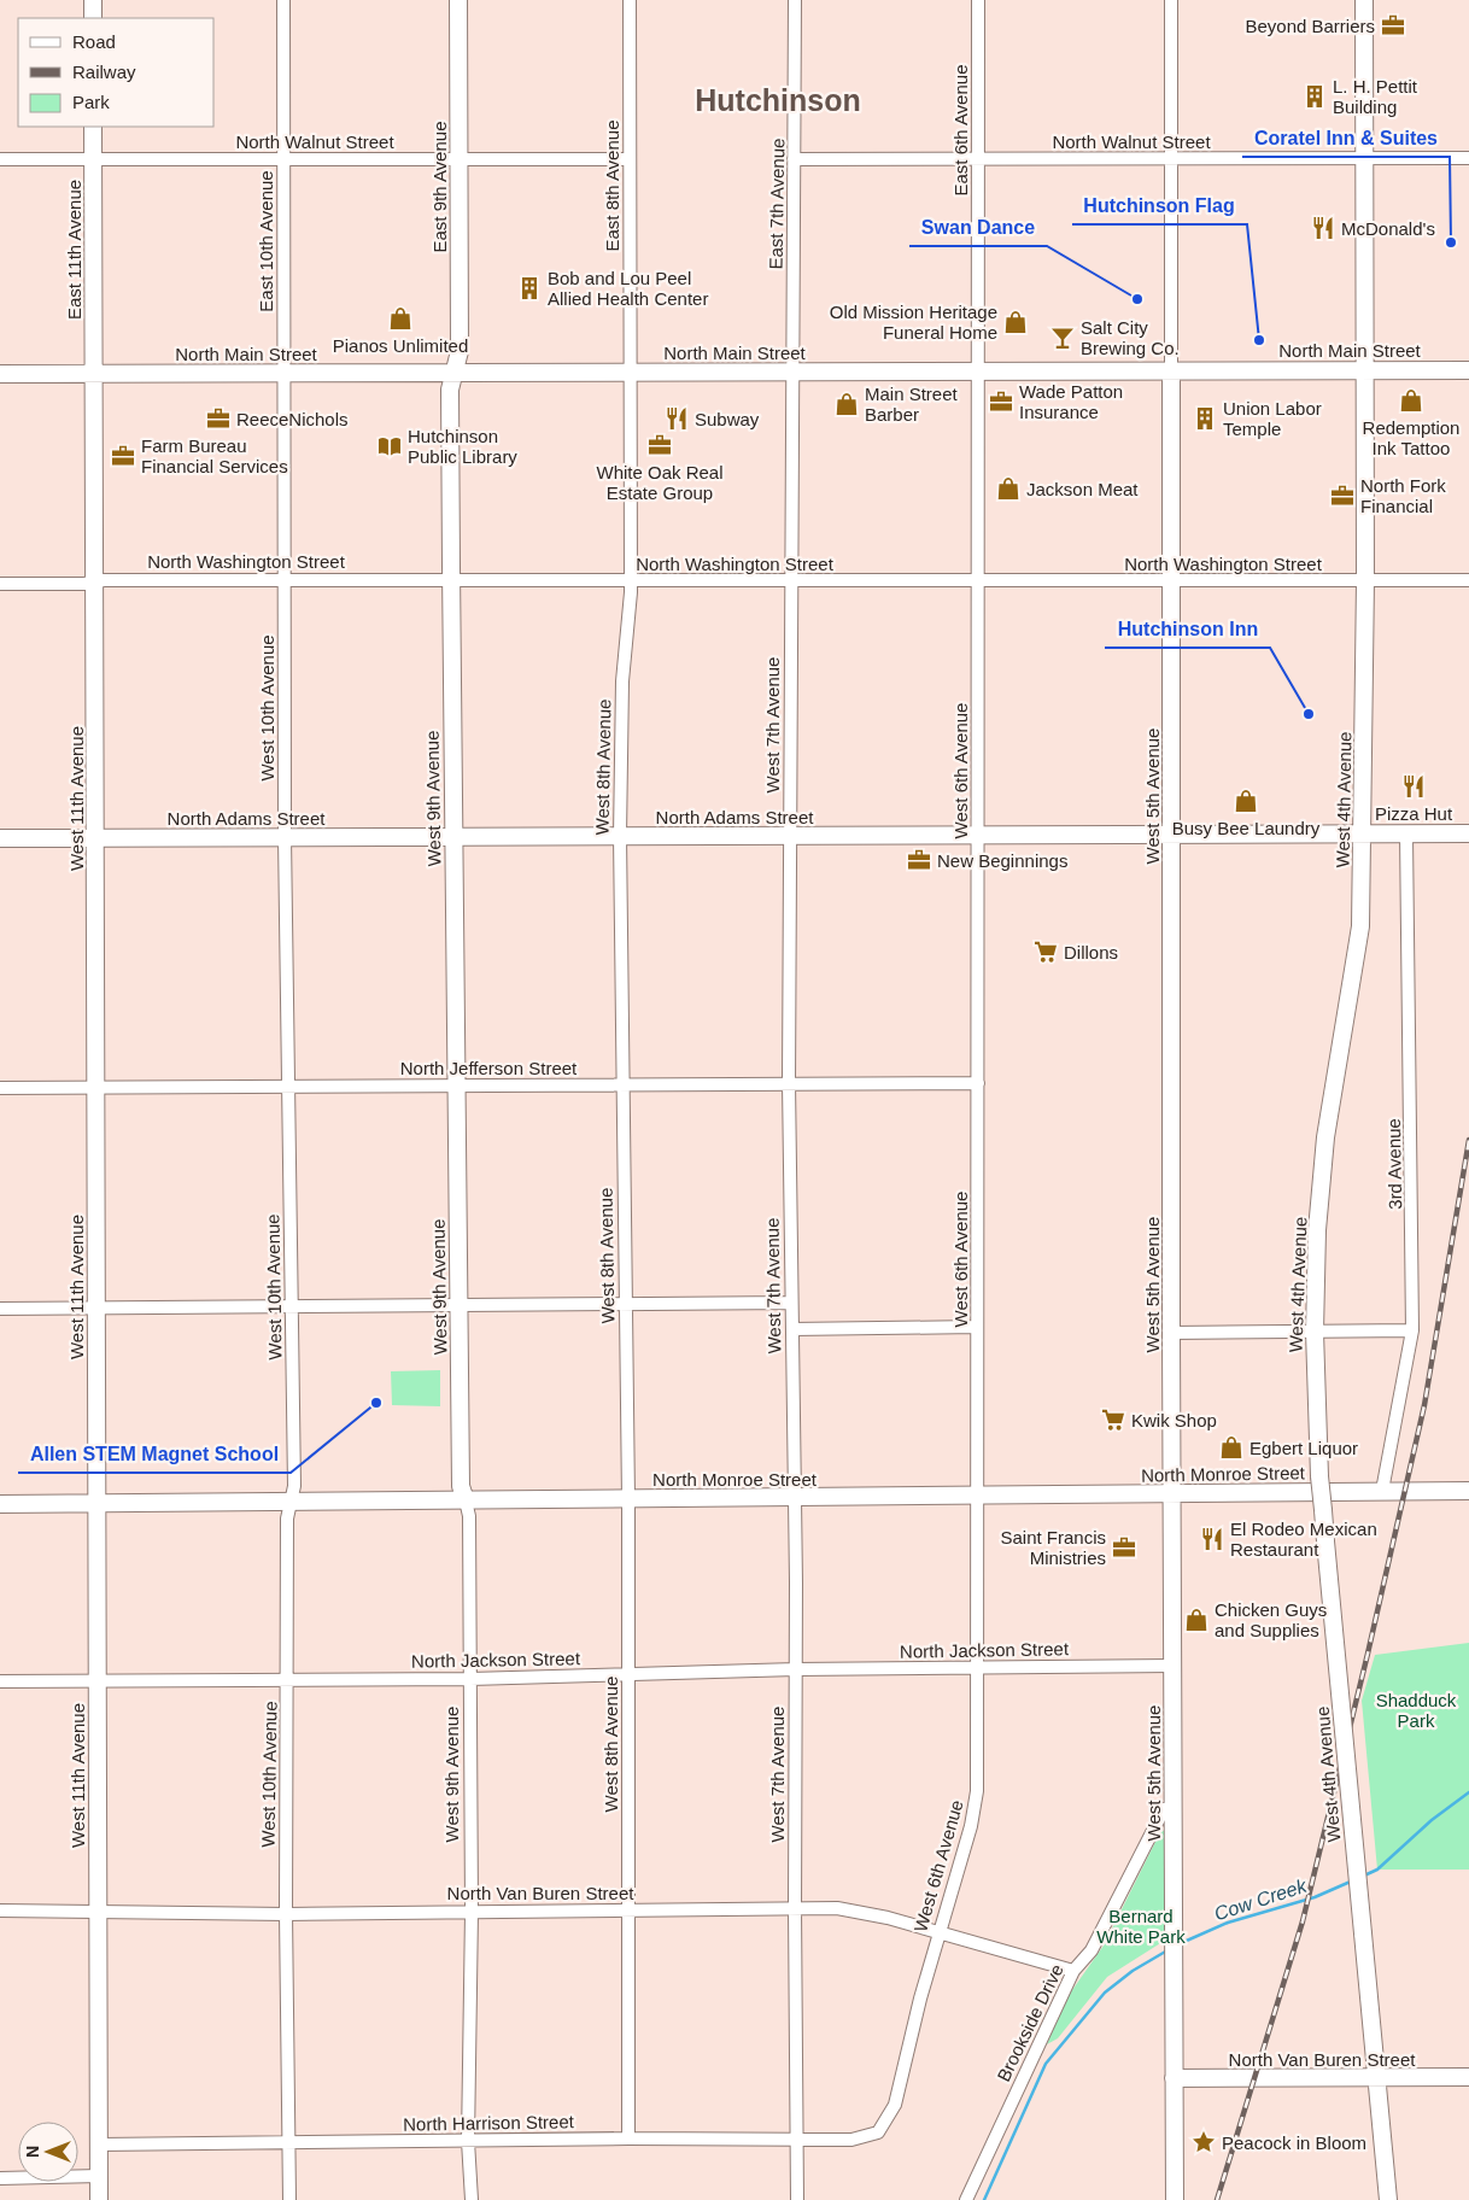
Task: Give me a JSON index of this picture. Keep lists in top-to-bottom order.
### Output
{
  "streets": {
    "street": [
      "East 6th Avenue",
      "North Walnut Street",
      "East 8th Avenue",
      "East 9th Avenue",
      "East 7th Avenue",
      "East 10th Avenue",
      "East 11th Avenue",
      "North Main Street",
      "North Washington Street",
      "West 10th Avenue",
      "West 7th Avenue",
      "West 8th Avenue",
      "West 6th Avenue",
      "West 5th Avenue",
      "West 11th Avenue",
      "West 9th Avenue",
      "West 4th Avenue",
      "North Adams Street",
      "North Jefferson Street",
      "3rd Avenue",
      "North Monroe Street",
      "North Jackson Street",
      "North Van Buren Street",
      "Brookside Drive",
      "North Harrison Street"
    ]
  },
  "crossings": [
    ["East 6th Avenue", "North Walnut Street"],
    ["East 6th Avenue", "North Main Street"],
    ["East 6th Avenue", "West 6th Avenue"],
    ["North Walnut Street", "East 8th Avenue"],
    ["North Walnut Street", "East 9th Avenue"],
    ["North Walnut Street", "East 7th Avenue"],
    ["North Walnut Street", "East 10th Avenue"],
    ["North Walnut Street", "East 11th Avenue"],
    ["North Walnut Street", "West 4th Avenue"],
    ["East 8th Avenue", "North Main Street"],
    ["East 8th Avenue", "West 8th Avenue"],
    ["East 9th Avenue", "North Main Street"],
    ["East 9th Avenue", "West 9th Avenue"],
    ["East 7th Avenue", "North Main Street"],
    ["East 7th Avenue", "West 7th Avenue"],
    ["East 10th Avenue", "North Main Street"],
    ["East 10th Avenue", "West 10th Avenue"],
    ["East 11th Avenue", "North Main Street"],
    ["East 11th Avenue", "West 11th Avenue"],
    ["North Main Street", "West 10th Avenue"],
    ["North Main Street", "West 7th Avenue"],
    ["North Main Street", "West 8th Avenue"],
    ["North Main Street", "West 6th Avenue"],
    ["North Main Street", "West 5th Avenue"],
    ["North Main Street", "West 11th Avenue"],
    ["North Main Street", "West 9th Avenue"],
    ["North Main Street", "West 4th Avenue"],
    ["North Washington Street", "West 10th Avenue"],
    ["North Washington Street", "West 7th Avenue"],
    ["North Washington Street", "West 8th Avenue"],
    ["North Washington Street", "West 6th Avenue"],
    ["North Washington Street", "West 5th Avenue"],
    ["North Washington Street", "West 11th Avenue"],
    ["North Washington Street", "West 9th Avenue"],
    ["North Washington Street", "West 4th Avenue"],
    ["West 10th Avenue", "North Adams Street"],
    ["West 10th Avenue", "North Jefferson Street"],
    ["West 10th Avenue", "North Monroe Street"],
    ["West 10th Avenue", "North Jackson Street"],
    ["West 10th Avenue", "North Van Buren Street"],
    ["West 10th Avenue", "North Harrison Street"],
    ["West 7th Avenue", "North Adams Street"],
    ["West 7th Avenue", "North Jefferson Street"],
    ["West 7th Avenue", "North Monroe Street"],
    ["West 7th Avenue", "North Jackson Street"],
    ["West 7th Avenue", "North Van Buren Street"],
    ["West 7th Avenue", "North Harrison Street"],
    ["West 8th Avenue", "North Adams Street"],
    ["West 8th Avenue", "North Jefferson Street"],
    ["West 8th Avenue", "North Monroe Street"],
    ["West 8th Avenue", "North Jackson Street"],
    ["West 8th Avenue", "North Van Buren Street"],
    ["West 8th Avenue", "North Harrison Street"],
    ["West 6th Avenue", "North Adams Street"],
    ["West 6th Avenue", "North Jefferson Street"],
    ["West 6th Avenue", "North Monroe Street"],
    ["West 6th Avenue", "North Jackson Street"],
    ["West 6th Avenue", "North Van Buren Street"],
    ["West 6th Avenue", "North Harrison Street"],
    ["West 5th Avenue", "North Adams Street"],
    ["West 5th Avenue", "North Monroe Street"],
    ["West 5th Avenue", "North Jackson Street"],
    ["West 5th Avenue", "North Van Buren Street"],
    ["West 5th Avenue", "Brookside Drive"],
    ["West 11th Avenue", "North Adams Street"],
    ["West 11th Avenue", "North Jefferson Street"],
    ["West 11th Avenue", "North Monroe Street"],
    ["West 11th Avenue", "North Jackson Street"],
    ["West 11th Avenue", "North Van Buren Street"],
    ["West 11th Avenue", "North Harrison Street"],
    ["West 9th Avenue", "North Adams Street"],
    ["West 9th Avenue", "North Jefferson Street"],
    ["West 9th Avenue", "North Monroe Street"],
    ["West 9th Avenue", "North Jackson Street"],
    ["West 9th Avenue", "North Van Buren Street"],
    ["West 9th Avenue", "North Harrison Street"],
    ["West 4th Avenue", "North Adams Street"],
    ["West 4th Avenue", "North Van Buren Street"],
    ["North Adams Street", "3rd Avenue"],
    ["3rd Avenue", "North Monroe Street"],
    ["North Van Buren Street", "Brookside Drive"]
  ],
  "districts": ["Hutchinson"],
  "water": ["Cow Creek"],
  "parks": ["Shadduck Park", "Bernard White Park"],
  "places": {
    "office": [
      "Beyond Barriers",
      "Wade Patton Insurance",
      "ReeceNichols",
      "White Oak Real Estate Group",
      "Farm Bureau Financial Services",
      "North Fork Financial",
      "New Beginnings",
      "Saint Francis Ministries"
    ],
    "building": ["L. H. Pettit Building", "Bob and Lou Peel Allied Health Center", "Union Labor Temple"],
    "restaurant": [
      "McDonald's",
      "Subway",
      "Pizza Hut",
      "El Rodeo Mexican Restaurant"
    ],
    "other": [
      "Coratel Inn & Suites",
      "Swan Dance",
      "Hutchinson Flag",
      "Hutchinson Inn",
      "Allen STEM Magnet School"
    ],
    "shop": [
      "Pianos Unlimited",
      "Old Mission Heritage Funeral Home",
      "Redemption Ink Tattoo",
      "Main Street Barber",
      "Jackson Meat",
      "Busy Bee Laundry",
      "Egbert Liquor",
      "Chicken Guys and Supplies"
    ],
    "bar": ["Salt City Brewing Co."],
    "library": ["Hutchinson Public Library"],
    "supermarket": ["Dillons", "Kwik Shop"],
    "place": ["Peacock in Bloom"]
  },
  "legend": ["Road", "Railway", "Park"],
  "north": "left"
}
